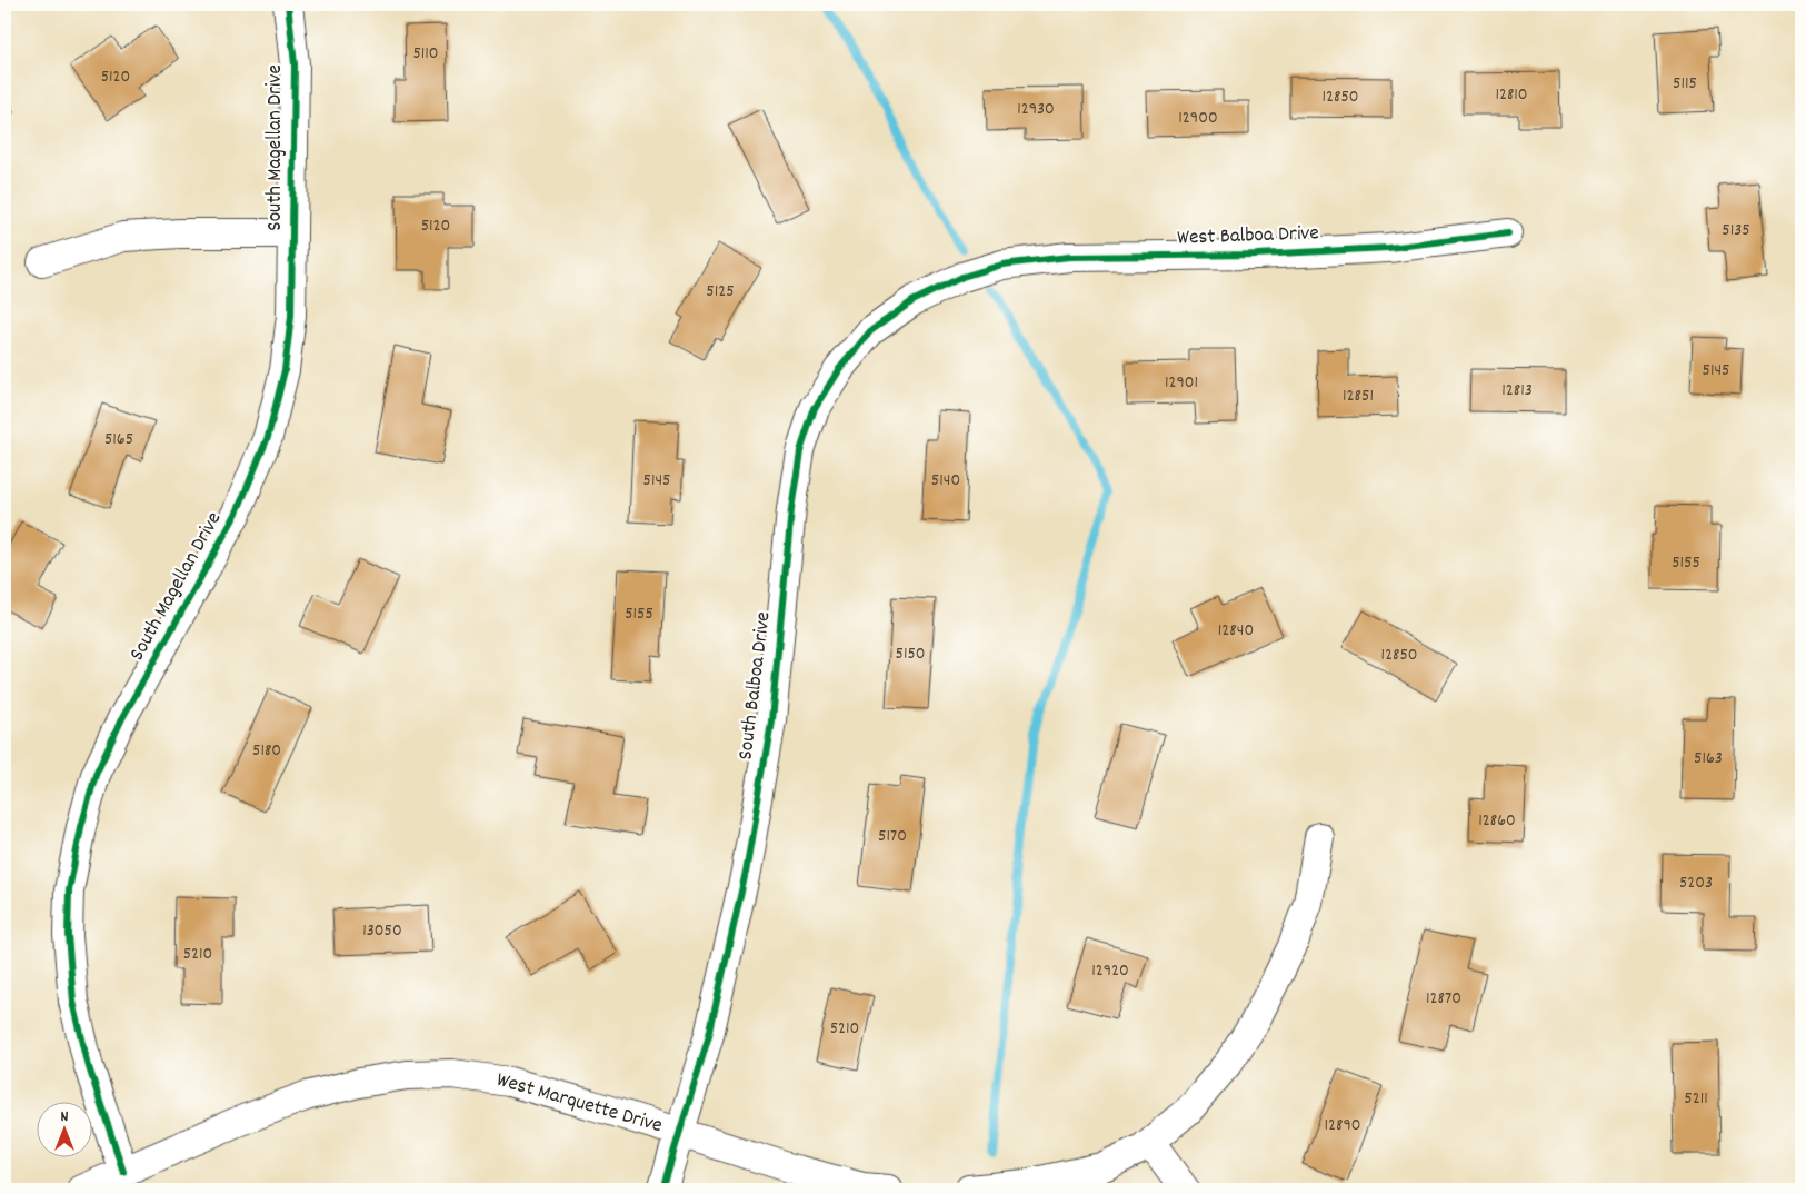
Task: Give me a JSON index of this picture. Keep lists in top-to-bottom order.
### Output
{
  "streets": {
    "street": [
      "South Magellan Drive",
      "West Balboa Drive",
      "South Balboa Drive",
      "West Marquette Drive"
    ]
  },
  "crossings": [
    ["South Magellan Drive", "West Marquette Drive"],
    ["West Balboa Drive", "South Balboa Drive"],
    ["South Balboa Drive", "West Marquette Drive"]
  ],
  "house_numbers": [
    "5110",
    "5120",
    "5115",
    "12810",
    "12850",
    "12930",
    "12900",
    "5120",
    "5135",
    "5125",
    "5145",
    "12901",
    "12813",
    "12851",
    "5165",
    "5145",
    "5140",
    "5155",
    "5155",
    "12840",
    "5150",
    "12850",
    "5180",
    "5163",
    "12860",
    "5170",
    "5203",
    "13050",
    "5210",
    "12920",
    "12870",
    "5210",
    "5211",
    "12890"
  ],
  "north": "top"
}
